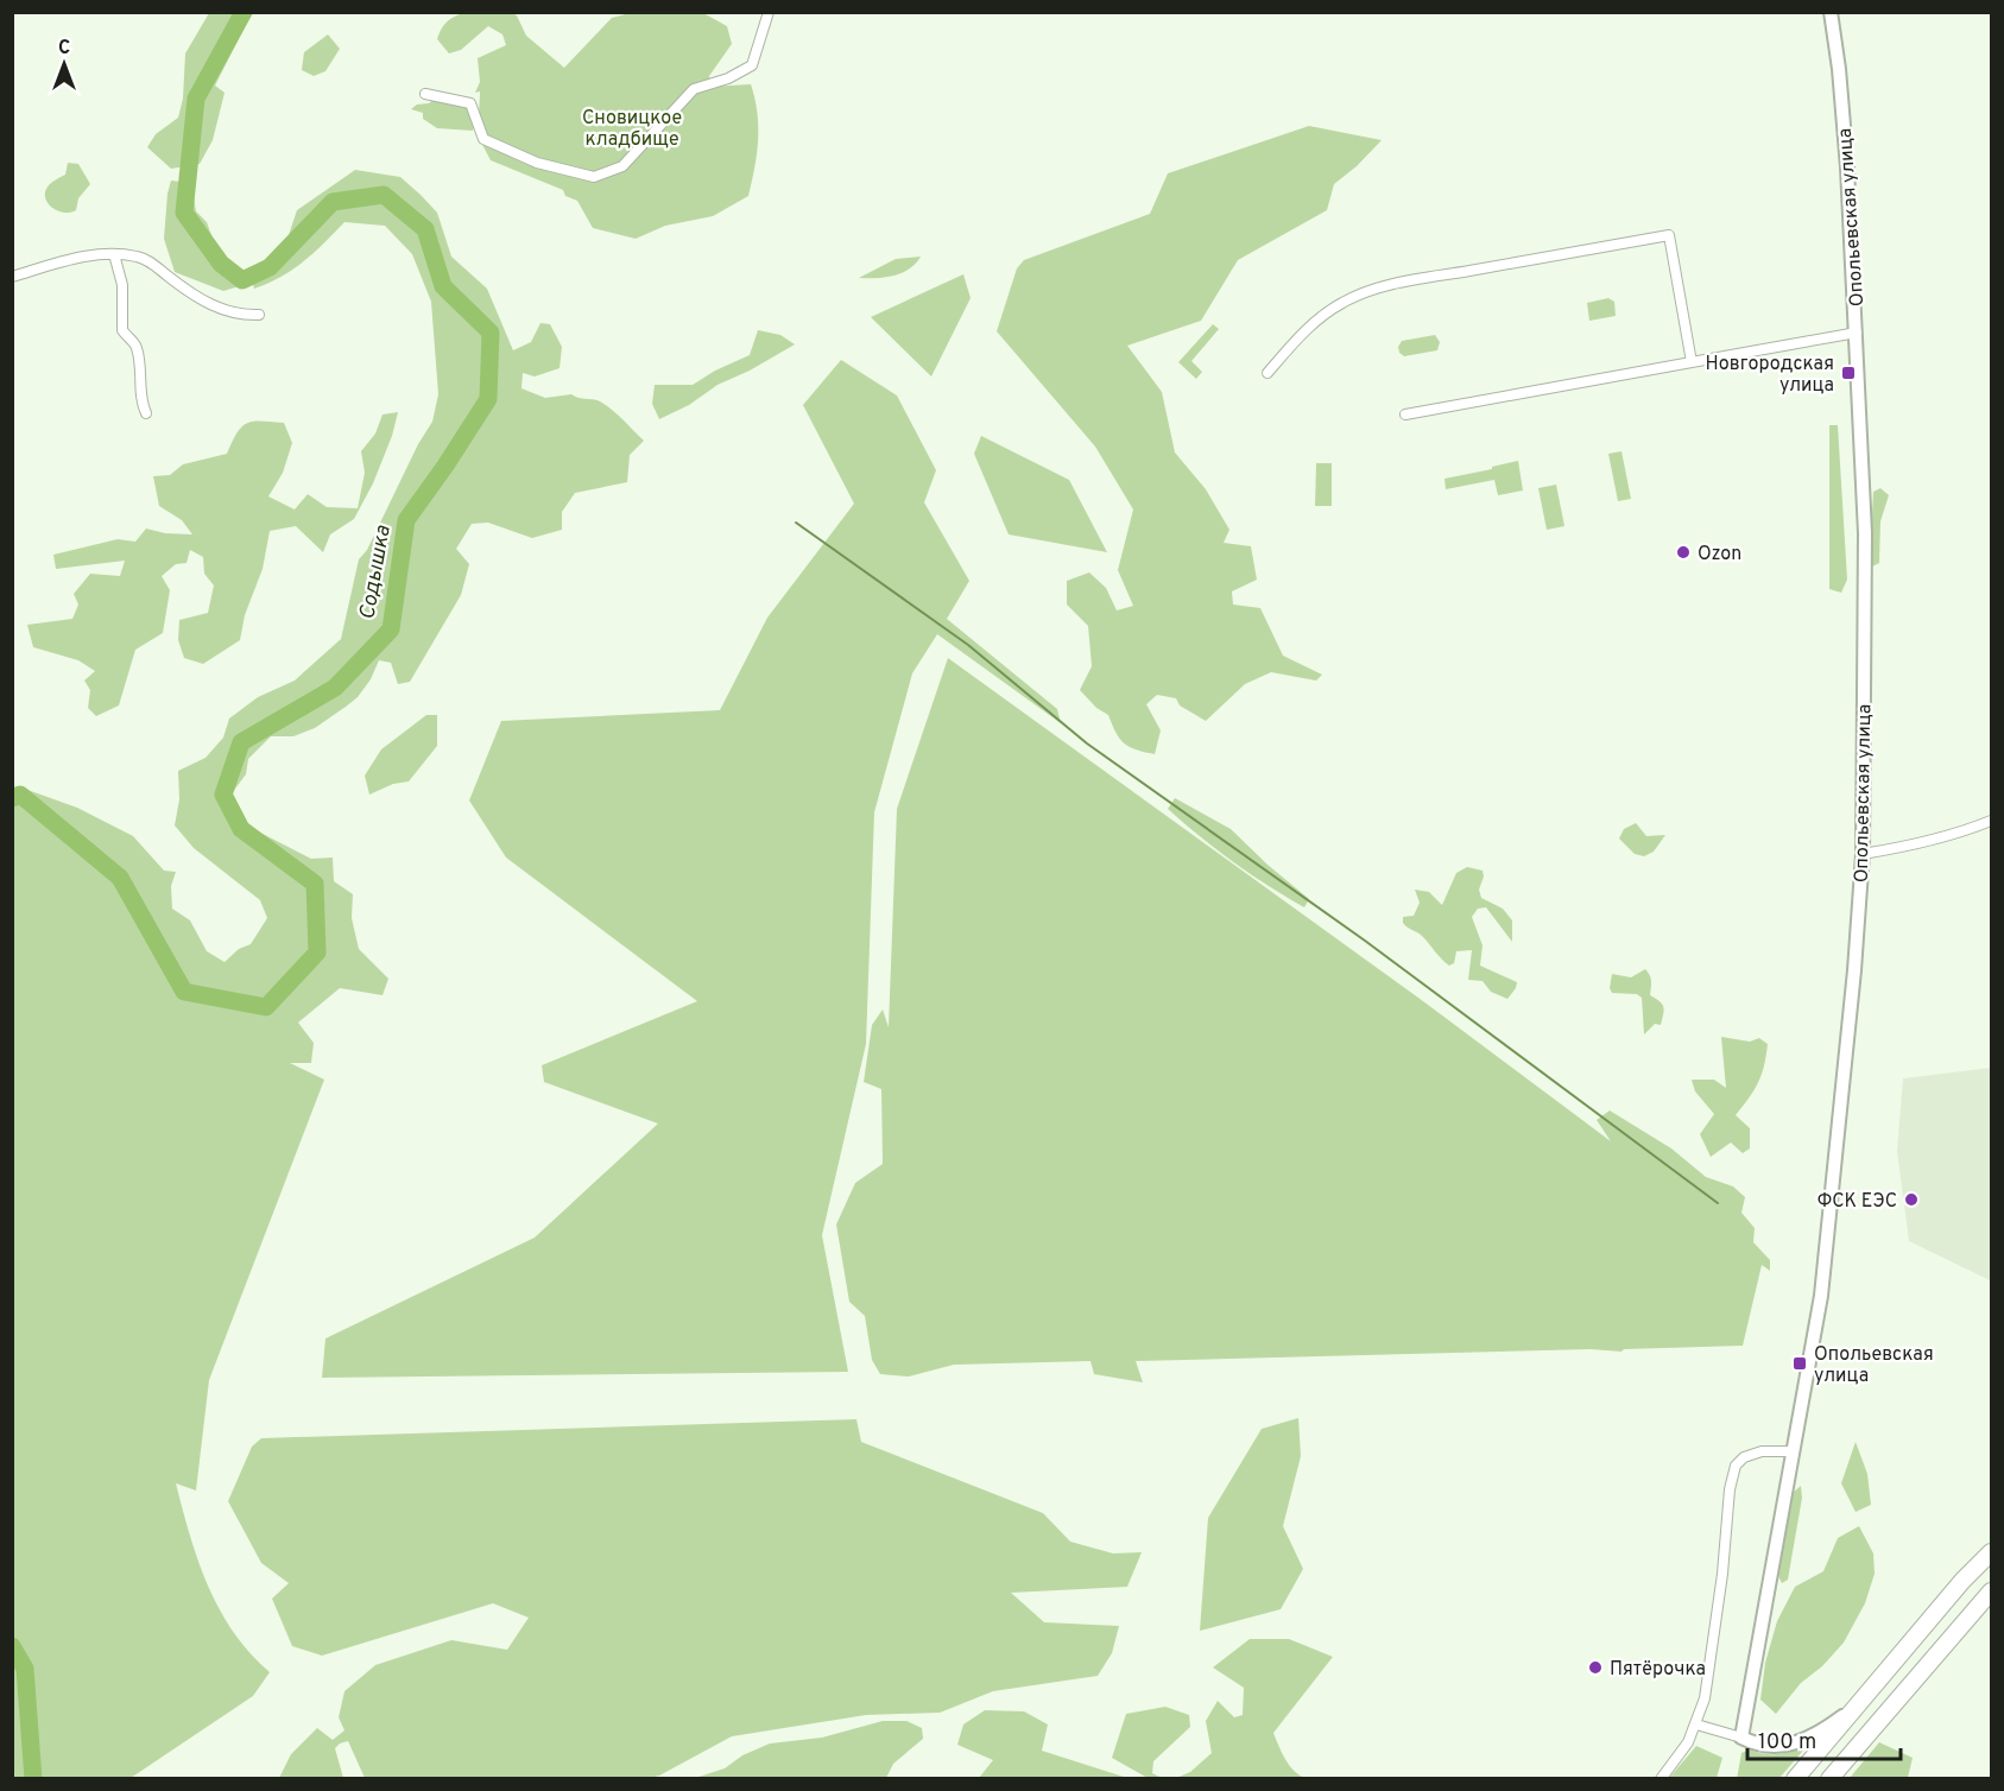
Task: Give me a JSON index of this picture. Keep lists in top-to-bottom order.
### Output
{
  "streets": {
    "street": ["Опольевская улица"]
  },
  "water": ["Содышка"],
  "parks": ["Сновицкое кладбище"],
  "places": {
    "transit": ["Новгородская улица", "Опольевская улица"],
    "other": ["Ozon", "ФСК ЕЭС", "Пятёрочка"]
  },
  "scale_bar": "100 m",
  "north": "top"
}
